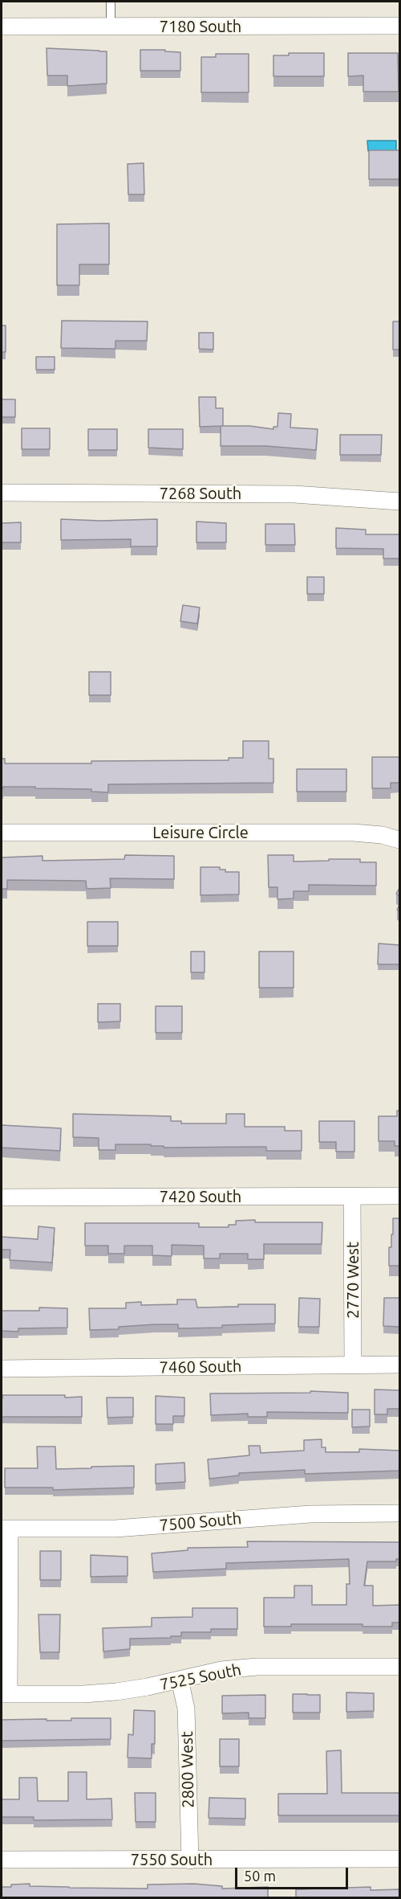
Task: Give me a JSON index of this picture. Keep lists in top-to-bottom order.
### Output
{
  "streets": {
    "street": [
      "7180 South",
      "7268 South",
      "Leisure Circle",
      "7420 South",
      "2770 West",
      "7460 South",
      "7500 South",
      "7525 South",
      "2800 West",
      "7550 South"
    ]
  },
  "crossings": [
    ["7420 South", "2770 West"],
    ["2770 West", "7460 South"],
    ["7525 South", "2800 West"],
    ["2800 West", "7550 South"]
  ],
  "scale_bar": "50 m"
}
